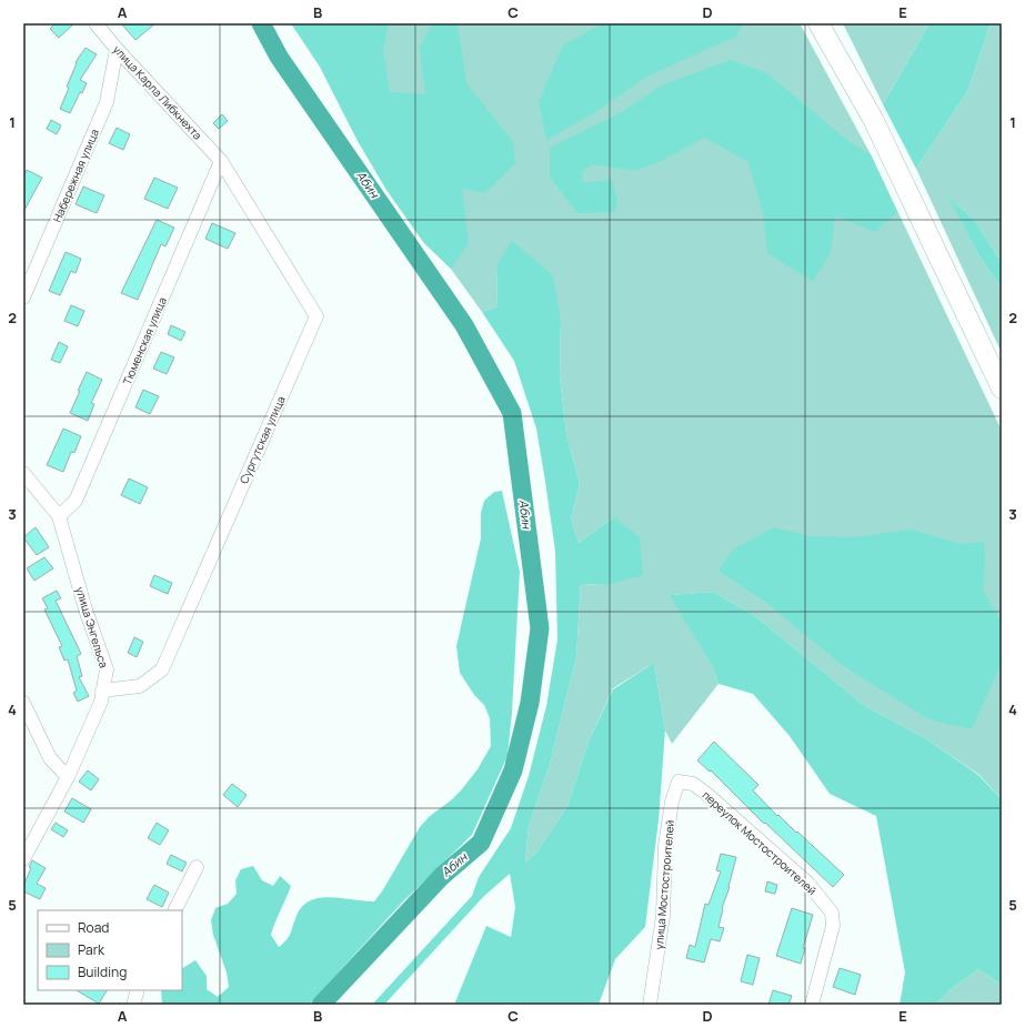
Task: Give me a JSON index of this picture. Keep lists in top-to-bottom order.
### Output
{
  "streets": {
    "street": [
      "улица Карла Либкнехта",
      "Набережная улица",
      "Тюменская улица",
      "Сургутская улица",
      "улица Энгельса",
      "переулок Мостостроителей",
      "улица Мостостроителей"
    ]
  },
  "crossings": [
    ["улица Карла Либкнехта", "Набережная улица"],
    ["улица Карла Либкнехта", "Тюменская улица"],
    ["улица Карла Либкнехта", "Сургутская улица"],
    ["Тюменская улица", "Сургутская улица"],
    ["Тюменская улица", "улица Энгельса"],
    ["Сургутская улица", "улица Энгельса"],
    ["переулок Мостостроителей", "улица Мостостроителей"]
  ],
  "water": ["Абин"],
  "legend": ["Road", "Park", "Building"],
  "grid": {
    "columns": [
      "A",
      "B",
      "C",
      "D",
      "E"
    ],
    "rows": [
      "1",
      "2",
      "3",
      "4",
      "5"
    ]
  }
}
